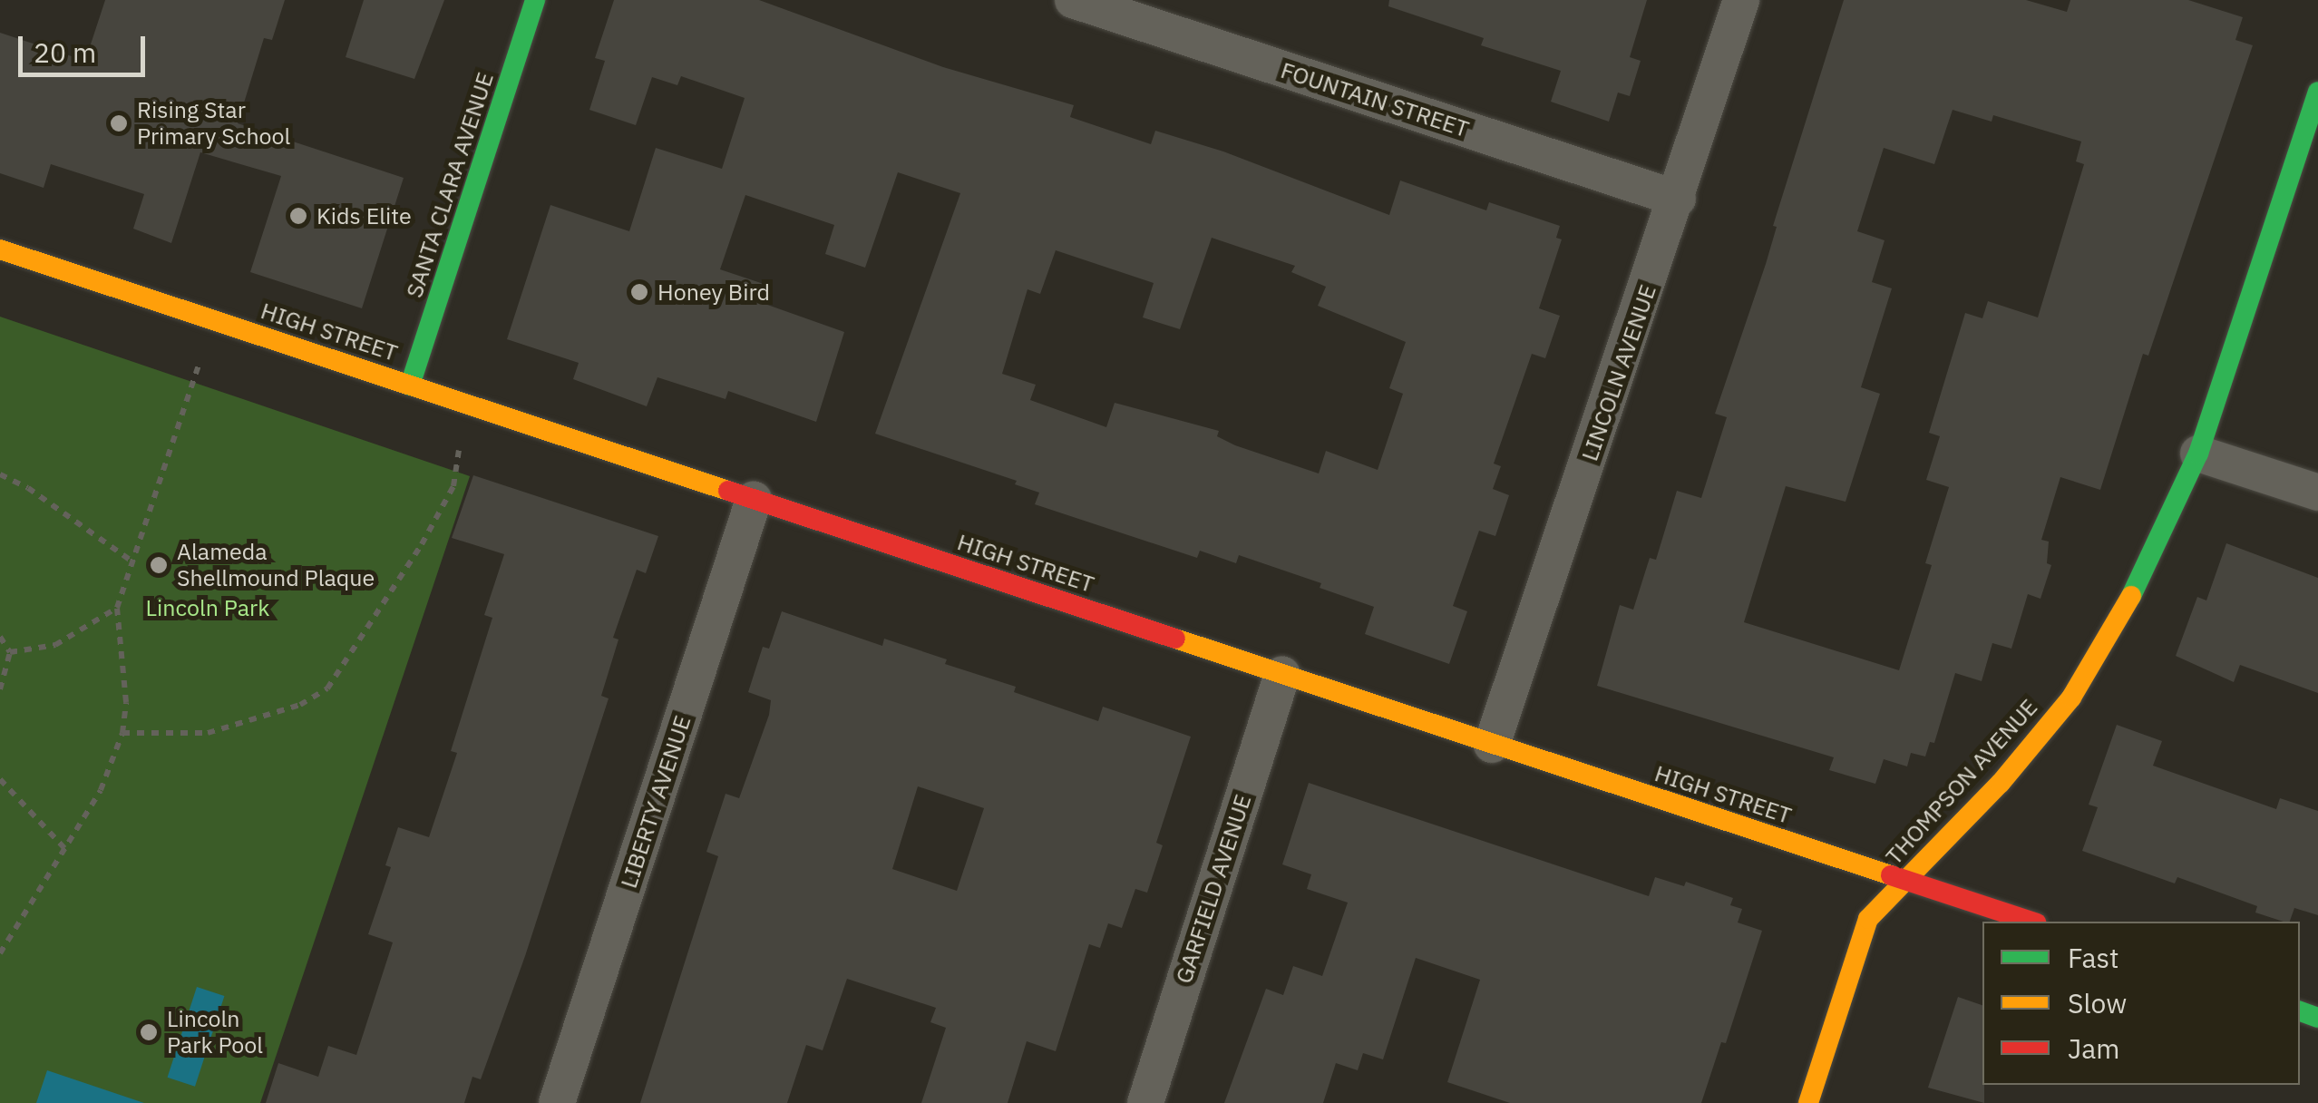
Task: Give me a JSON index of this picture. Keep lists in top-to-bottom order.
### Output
{
  "streets": {
    "main road": ["SANTA CLARA AVENUE", "HIGH STREET", "THOMPSON AVENUE"],
    "street": [
      "FOUNTAIN STREET",
      "LINCOLN AVENUE",
      "LIBERTY AVENUE",
      "GARFIELD AVENUE"
    ]
  },
  "crossings": [
    ["FOUNTAIN STREET", "LINCOLN AVENUE"],
    ["SANTA CLARA AVENUE", "HIGH STREET"],
    ["HIGH STREET", "LINCOLN AVENUE"],
    ["HIGH STREET", "THOMPSON AVENUE"],
    ["HIGH STREET", "LIBERTY AVENUE"],
    ["HIGH STREET", "GARFIELD AVENUE"]
  ],
  "parks": ["Lincoln Park"],
  "places": [
    "Rising Star Primary School",
    "Kids Elite",
    "Honey Bird",
    "Alameda Shellmound Plaque",
    "Lincoln Park Pool"
  ],
  "legend": ["Fast", "Slow", "Jam"],
  "scale_bar": "20 m"
}
